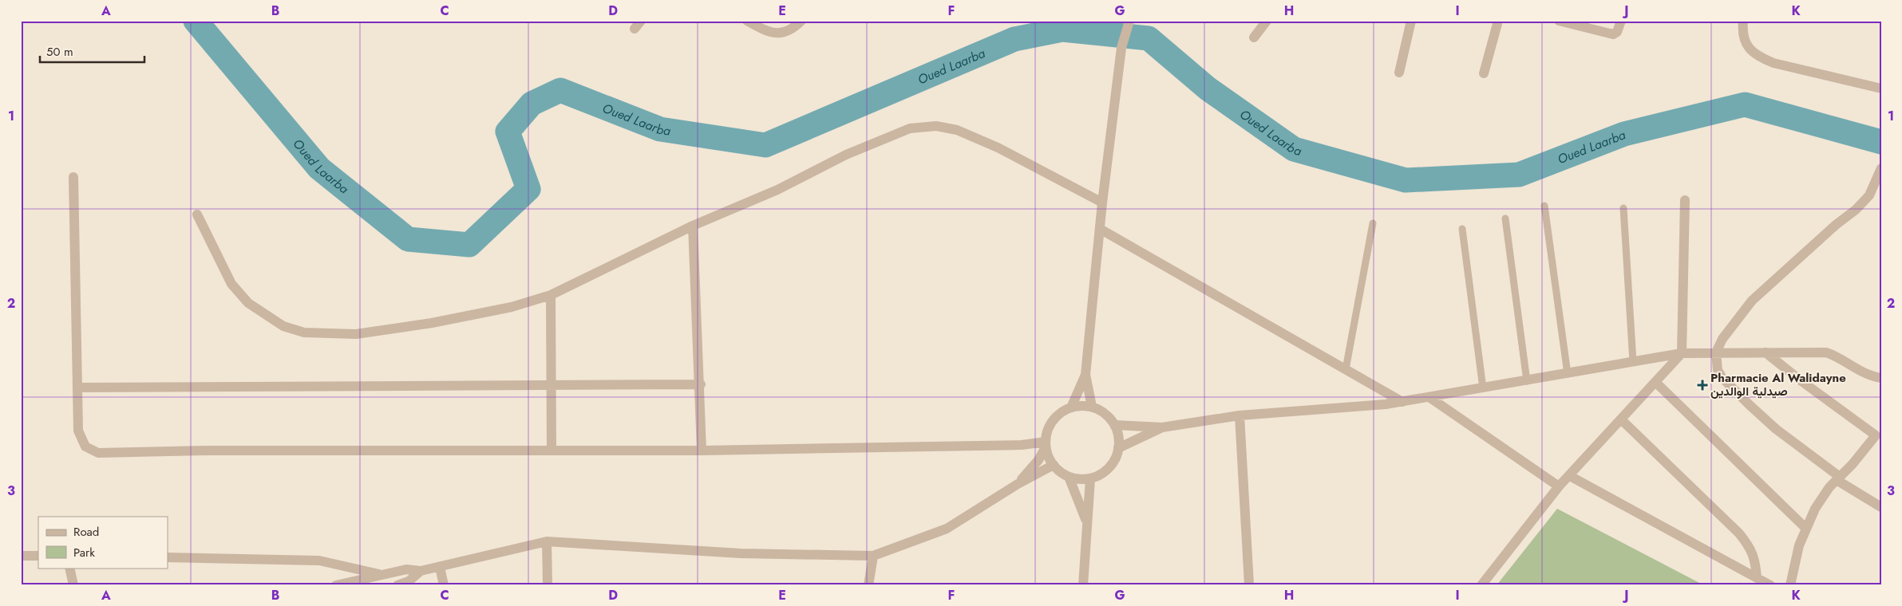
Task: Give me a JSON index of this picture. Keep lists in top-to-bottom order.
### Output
{
  "water": ["Oued Laarba"],
  "places": {
    "health": ["Pharmacie Al Walidayne صيدلية الوالدين"]
  },
  "legend": ["Road", "Park"],
  "scale_bar": "50 m",
  "grid": {
    "columns": [
      "A",
      "B",
      "C",
      "D",
      "E",
      "F",
      "G",
      "H",
      "I",
      "J",
      "K"
    ],
    "rows": ["1", "2", "3"]
  }
}
